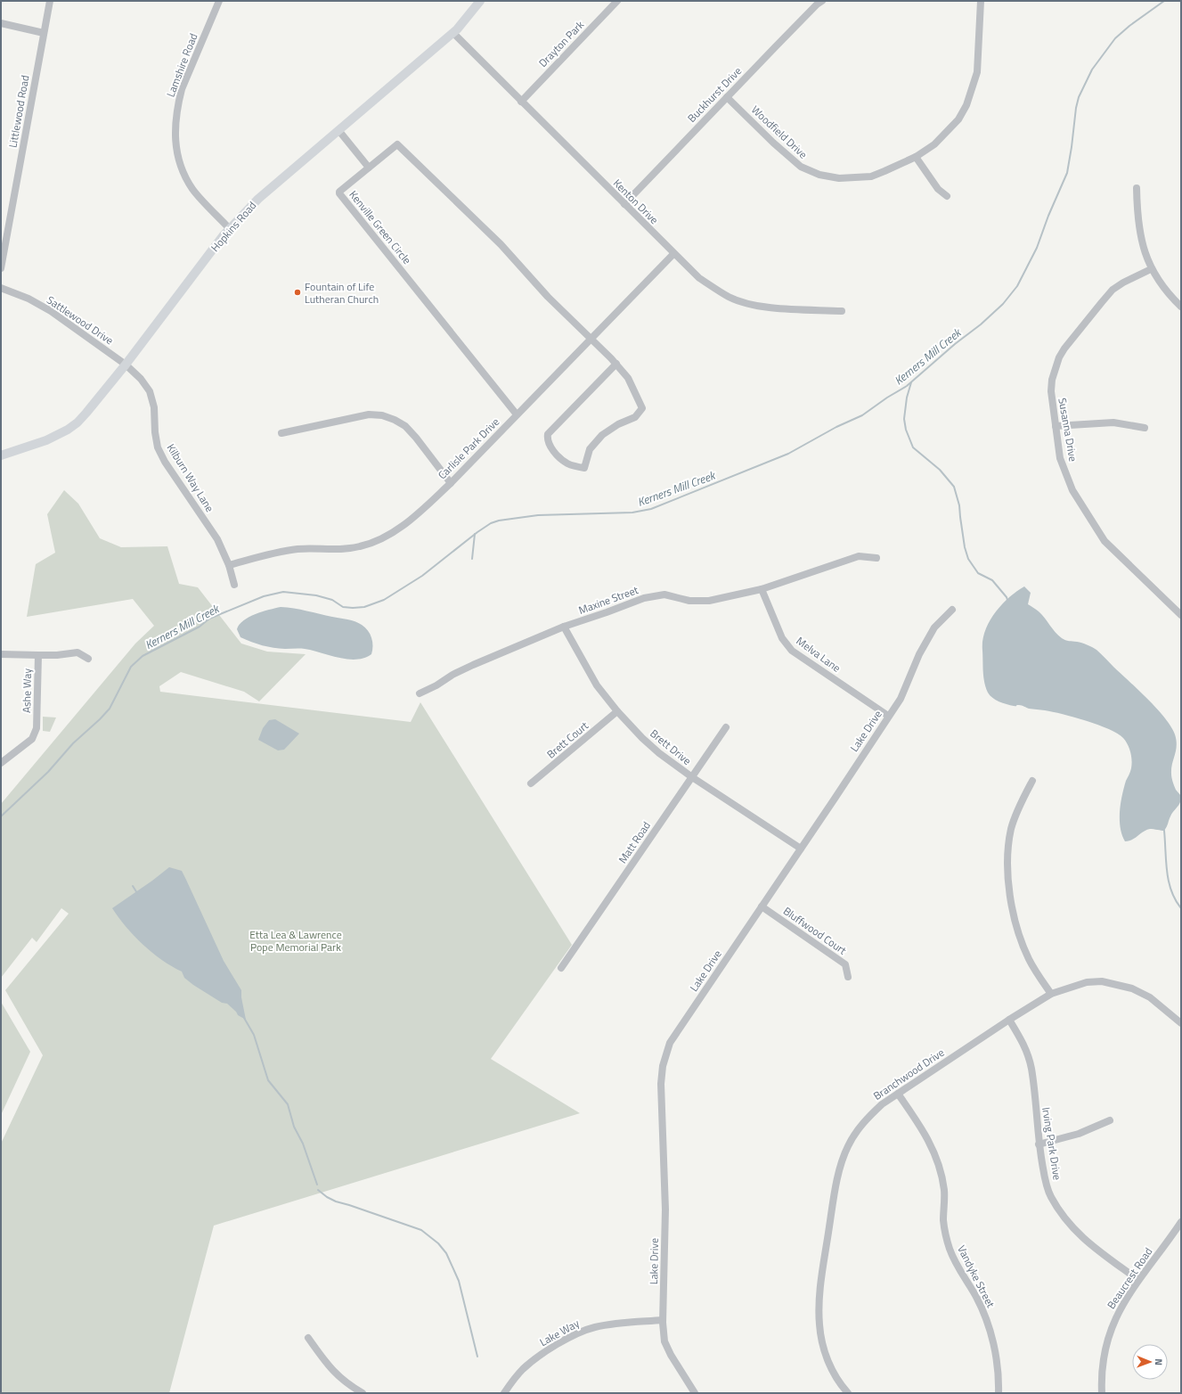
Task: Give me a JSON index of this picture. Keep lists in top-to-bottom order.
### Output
{
  "streets": {
    "main road": ["Hopkins Road"],
    "street": [
      "Drayton Park",
      "Lamshire Road",
      "Buckhurst Drive",
      "Littlewood Road",
      "Woodfield Drive",
      "Kenton Drive",
      "Kenville Green Circle",
      "Sattlewood Drive",
      "Susanna Drive",
      "Carlisle Park Drive",
      "Kilburn Way Lane",
      "Maxine Street",
      "Melva Lane",
      "Ashe Way",
      "Lake Drive",
      "Brett Court",
      "Brett Drive",
      "Matt Road",
      "Bluffwood Court",
      "Branchwood Drive",
      "Irving Park Drive",
      "Vandyke Street",
      "Beaucrest Road",
      "Lake Way"
    ]
  },
  "crossings": [
    ["Drayton Park", "Kenton Drive"],
    ["Lamshire Road", "Hopkins Road"],
    ["Buckhurst Drive", "Woodfield Drive"],
    ["Buckhurst Drive", "Kenton Drive"],
    ["Kenton Drive", "Hopkins Road"],
    ["Kenton Drive", "Carlisle Park Drive"],
    ["Hopkins Road", "Sattlewood Drive"],
    ["Hopkins Road", "Kilburn Way Lane"],
    ["Kenville Green Circle", "Carlisle Park Drive"],
    ["Sattlewood Drive", "Kilburn Way Lane"],
    ["Carlisle Park Drive", "Kilburn Way Lane"],
    ["Maxine Street", "Melva Lane"],
    ["Maxine Street", "Brett Drive"],
    ["Melva Lane", "Lake Drive"],
    ["Lake Drive", "Brett Drive"],
    ["Lake Drive", "Bluffwood Court"],
    ["Lake Drive", "Lake Way"],
    ["Brett Court", "Brett Drive"],
    ["Brett Drive", "Matt Road"],
    ["Branchwood Drive", "Irving Park Drive"],
    ["Branchwood Drive", "Vandyke Street"],
    ["Irving Park Drive", "Beaucrest Road"]
  ],
  "water": ["Kerners Mill Creek"],
  "parks": ["Etta Lea & Lawrence Pope Memorial Park"],
  "places": ["Fountain of Life Lutheran Church"],
  "north": "right"
}
